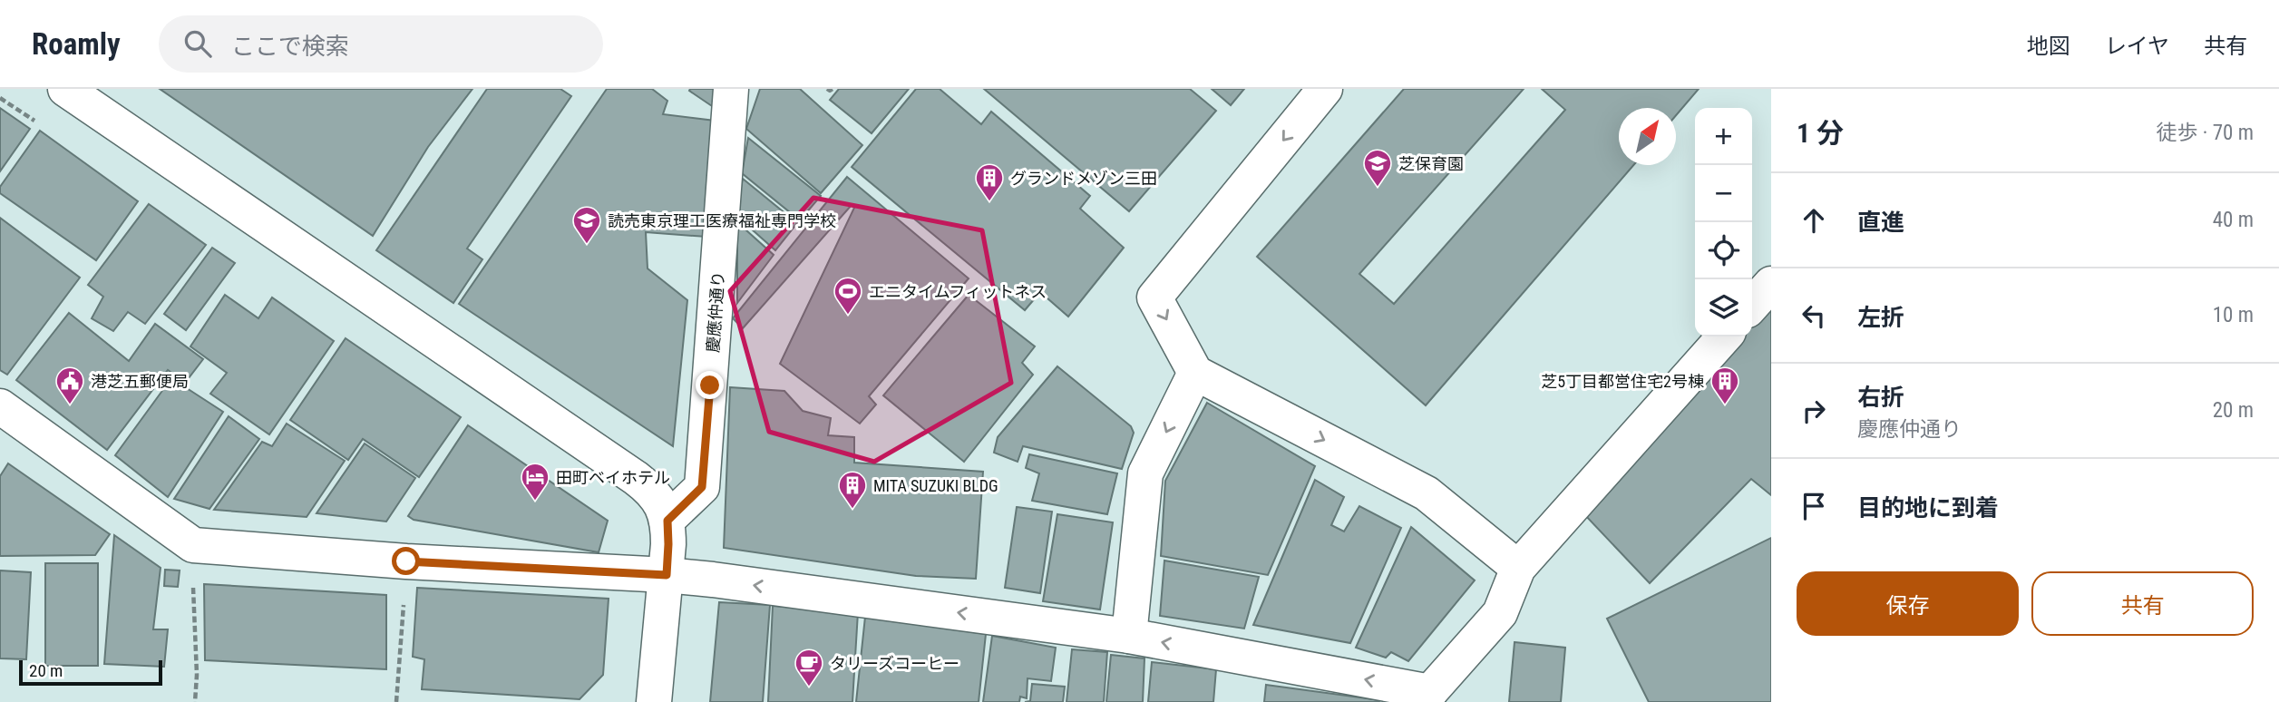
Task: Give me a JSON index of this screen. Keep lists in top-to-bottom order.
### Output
{
  "streets": {
    "street": ["慶應仲通り"]
  },
  "places": {
    "school or university": ["芝保育園", "読売東京理工医療福祉専門学校"],
    "building": ["グランドメゾン三田", "芝5丁目都営住宅2号棟", "MITA SUZUKI BLDG"],
    "sports": ["エニタイムフィットネス"],
    "public building": ["港芝五郵便局"],
    "hotel": ["田町ベイホテル"],
    "cafe": ["タリーズコーヒー"]
  },
  "scale_bar": "20 m",
  "north": "top right",
  "page": {
    "header": "Roamly",
    "search": "ここで検索",
    "nav": ["地図", "レイヤ", "共有"],
    "heading": ["1 分", "徒歩 · 70 m"],
    "map_buttons": ["+", "−"],
    "list": [
      ["直進", "40 m"],
      ["左折", "10 m"],
      ["右折", "慶應仲通り", "20 m"],
      "目的地に到着"
    ],
    "buttons": ["保存", "共有"],
    "scale": "20 m"
  }
}
